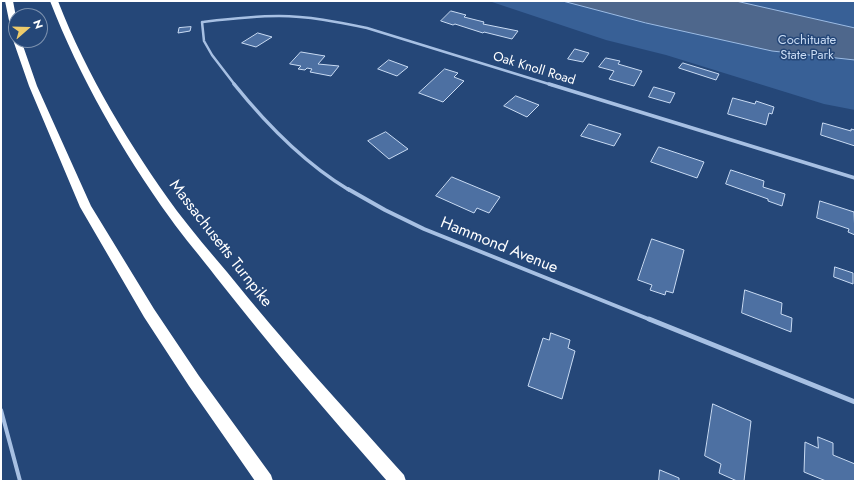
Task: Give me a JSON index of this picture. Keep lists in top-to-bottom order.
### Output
{
  "streets": {
    "highway": ["Massachusetts Turnpike"],
    "street": ["Oak Knoll Road", "Hammond Avenue"]
  },
  "crossings": [
    ["Oak Knoll Road", "Hammond Avenue"]
  ],
  "parks": ["Cochituate State Park"],
  "north": "right"
}
